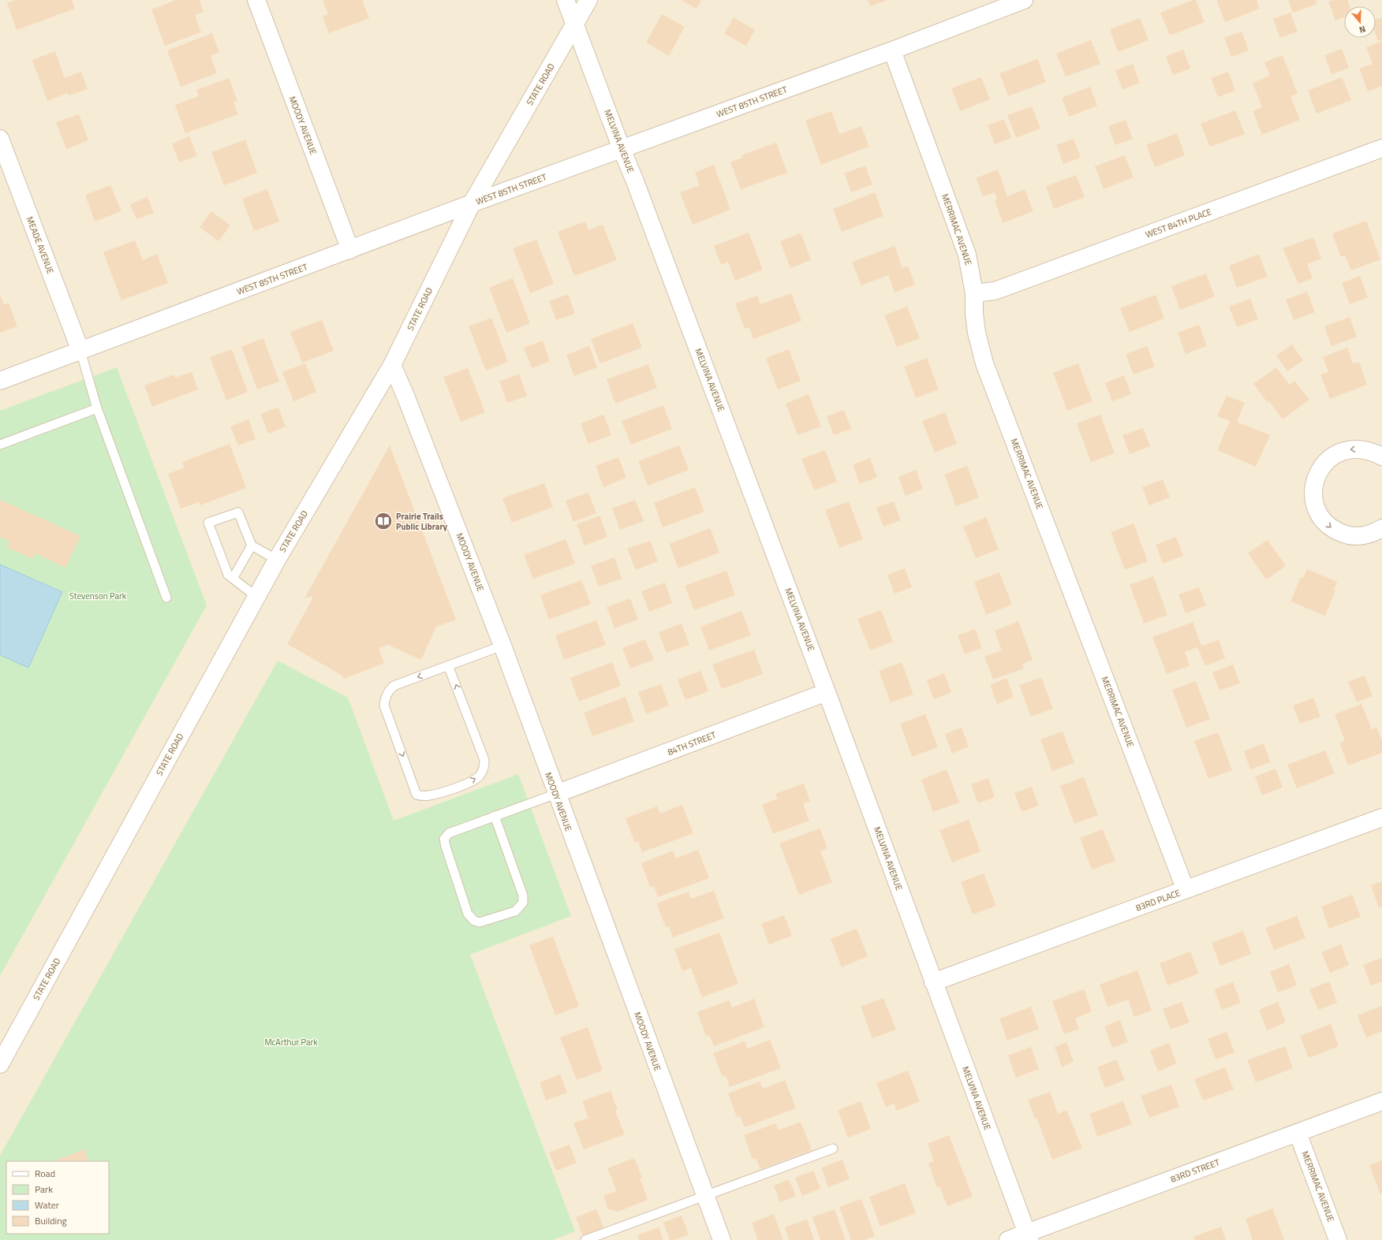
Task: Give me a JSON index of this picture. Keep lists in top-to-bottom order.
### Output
{
  "streets": {
    "street": [
      "STATE ROAD",
      "WEST 85TH STREET",
      "MOODY AVENUE",
      "MELVINA AVENUE",
      "WEST 84TH PLACE",
      "MERRIMAC AVENUE",
      "MEADE AVENUE",
      "84TH STREET",
      "83RD PLACE",
      "83RD STREET"
    ]
  },
  "crossings": [
    ["STATE ROAD", "WEST 85TH STREET"],
    ["STATE ROAD", "MOODY AVENUE"],
    ["STATE ROAD", "MELVINA AVENUE"],
    ["WEST 85TH STREET", "MOODY AVENUE"],
    ["WEST 85TH STREET", "MELVINA AVENUE"],
    ["WEST 85TH STREET", "MERRIMAC AVENUE"],
    ["WEST 85TH STREET", "MEADE AVENUE"],
    ["MOODY AVENUE", "84TH STREET"],
    ["MELVINA AVENUE", "84TH STREET"],
    ["MELVINA AVENUE", "83RD PLACE"],
    ["MELVINA AVENUE", "83RD STREET"],
    ["WEST 84TH PLACE", "MERRIMAC AVENUE"],
    ["MERRIMAC AVENUE", "83RD PLACE"],
    ["MERRIMAC AVENUE", "83RD STREET"]
  ],
  "parks": ["Stevenson Park", "McArthur Park"],
  "places": {
    "library": ["Prairie Trails Public Library"]
  },
  "legend": [
    "Road",
    "Park",
    "Water",
    "Building"
  ],
  "north": "bottom"
}
